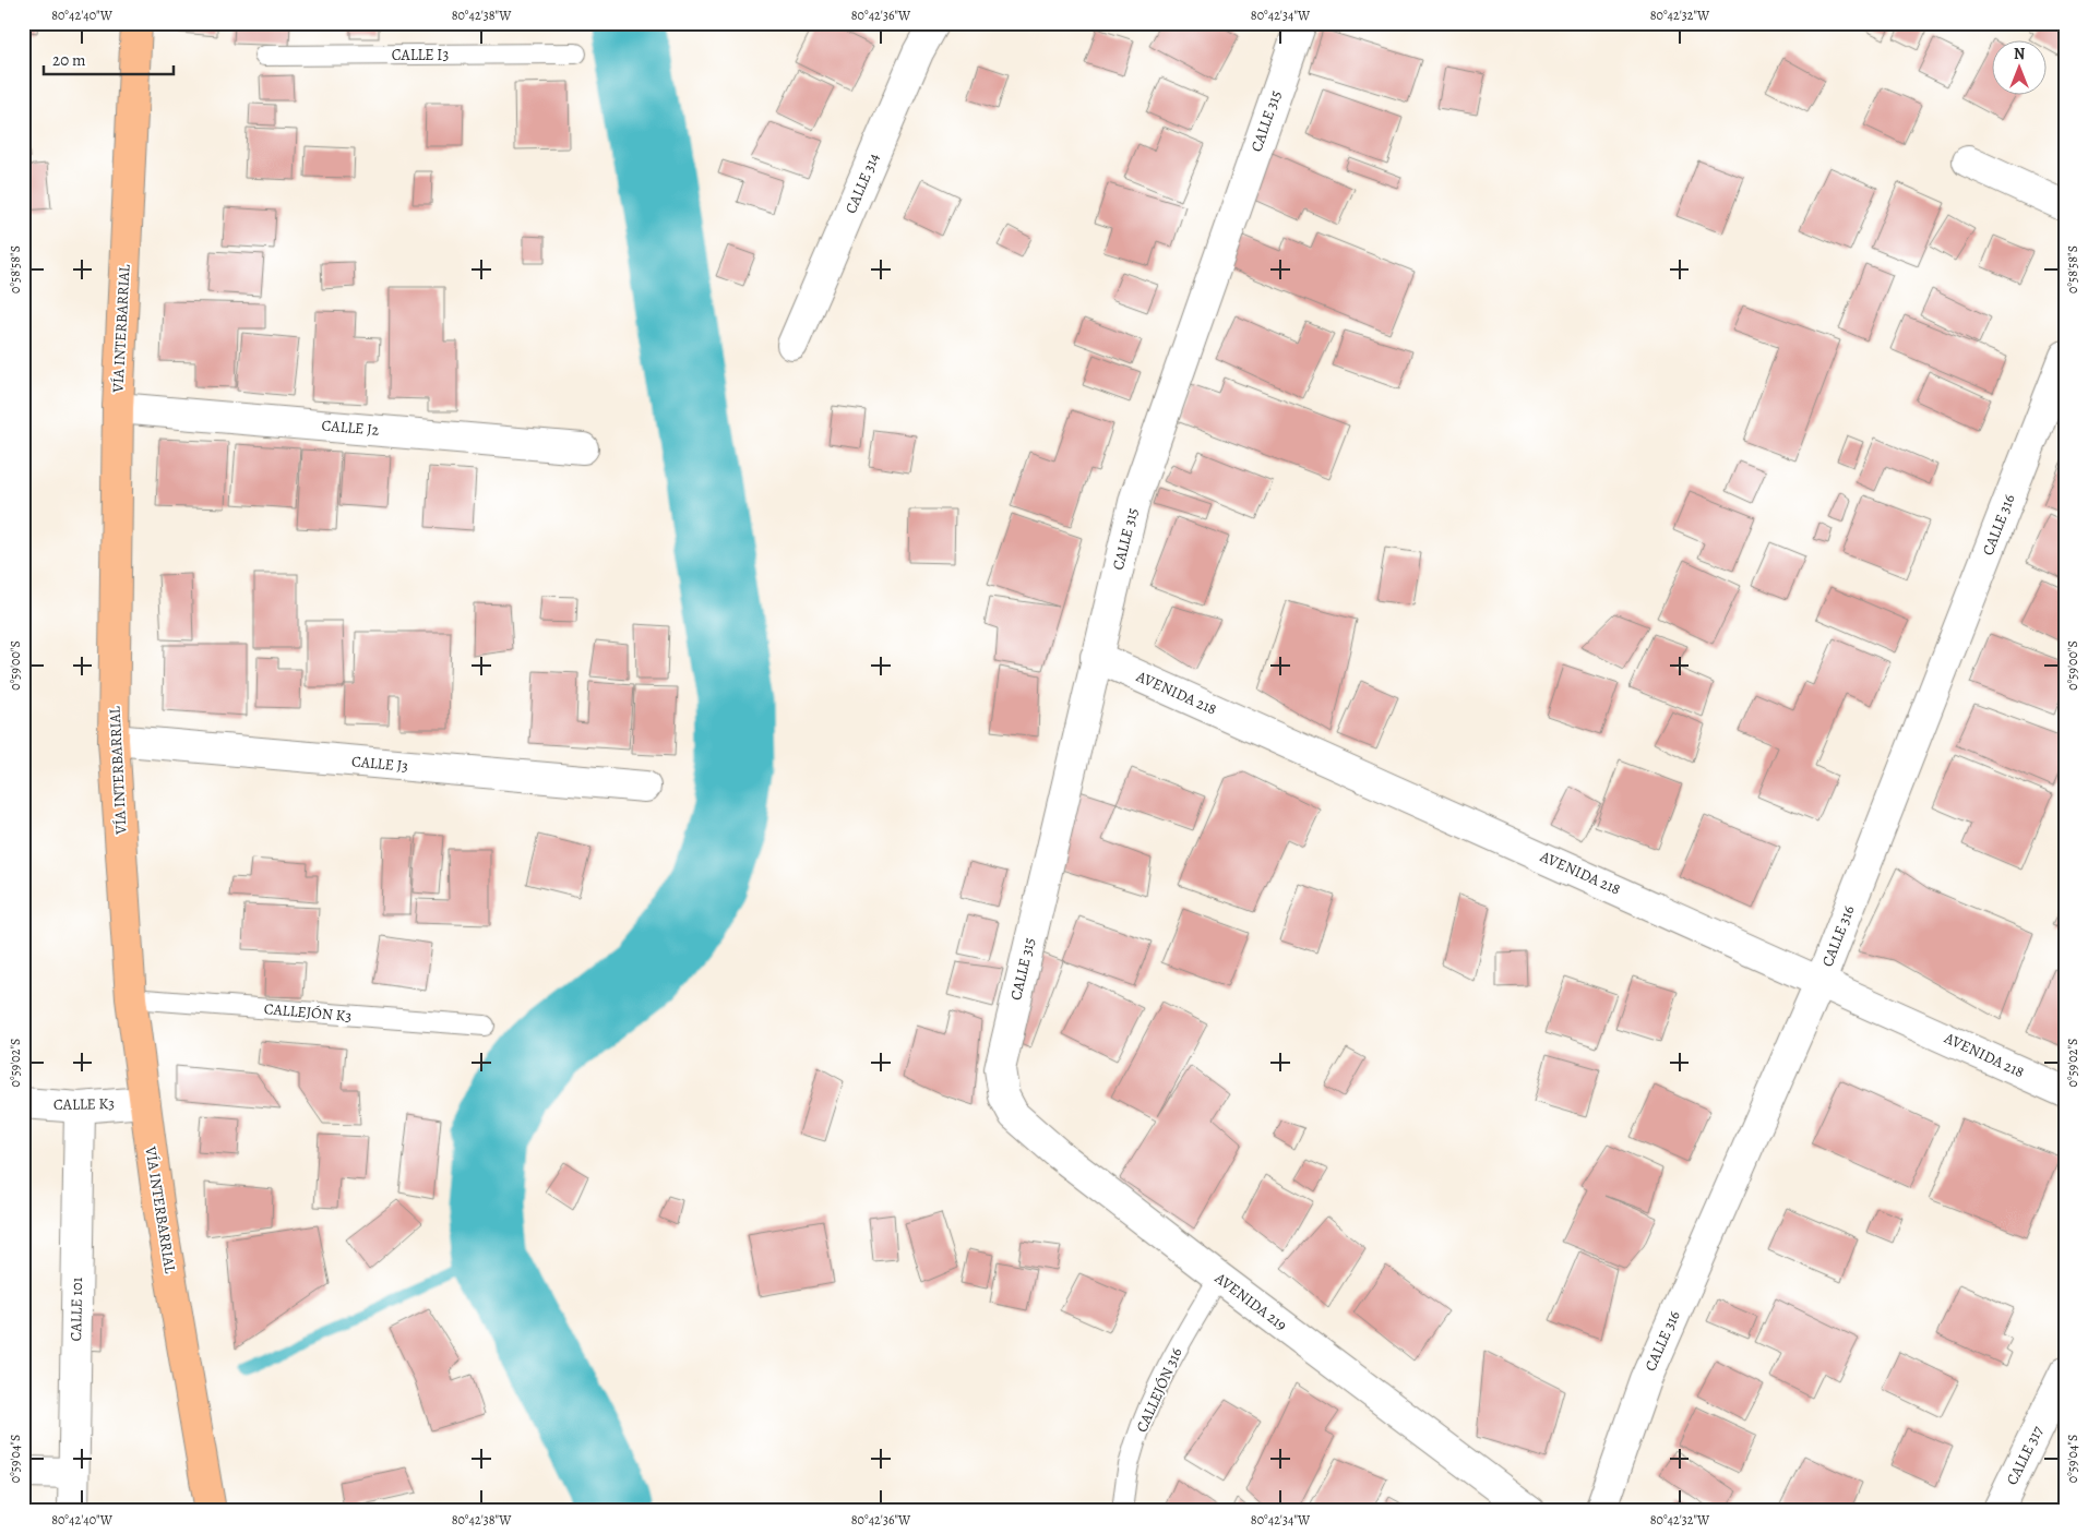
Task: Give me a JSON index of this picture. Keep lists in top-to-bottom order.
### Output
{
  "streets": {
    "main road": ["VÍA INTERBARRIAL"],
    "street": [
      "CALLE 315",
      "CALLE 314",
      "CALLE J2",
      "CALLE 316",
      "AVENIDA 218",
      "CALLE J3",
      "CALLE K3",
      "AVENIDA 219",
      "CALLE 101",
      "CALLE 317"
    ],
    "lane": ["CALLE I3", "CALLEJÓN K3", "CALLEJÓN 316"]
  },
  "crossings": [
    ["CALLE 315", "AVENIDA 218"],
    ["CALLE 315", "AVENIDA 219"],
    ["VÍA INTERBARRIAL", "CALLE J2"],
    ["VÍA INTERBARRIAL", "CALLE J3"],
    ["VÍA INTERBARRIAL", "CALLEJÓN K3"],
    ["VÍA INTERBARRIAL", "CALLE K3"],
    ["CALLE 316", "AVENIDA 218"],
    ["CALLE K3", "CALLE 101"],
    ["AVENIDA 219", "CALLEJÓN 316"]
  ],
  "scale_bar": "20 m",
  "north": "top",
  "coordinates": [
    "80°42'40\"W",
    "80°42'38\"W",
    "80°42'36\"W",
    "80°42'34\"W",
    "80°42'32\"W",
    "0°58'58\"S",
    "0°59'00\"S",
    "0°59'02\"S",
    "0°59'04\"S"
  ]
}
